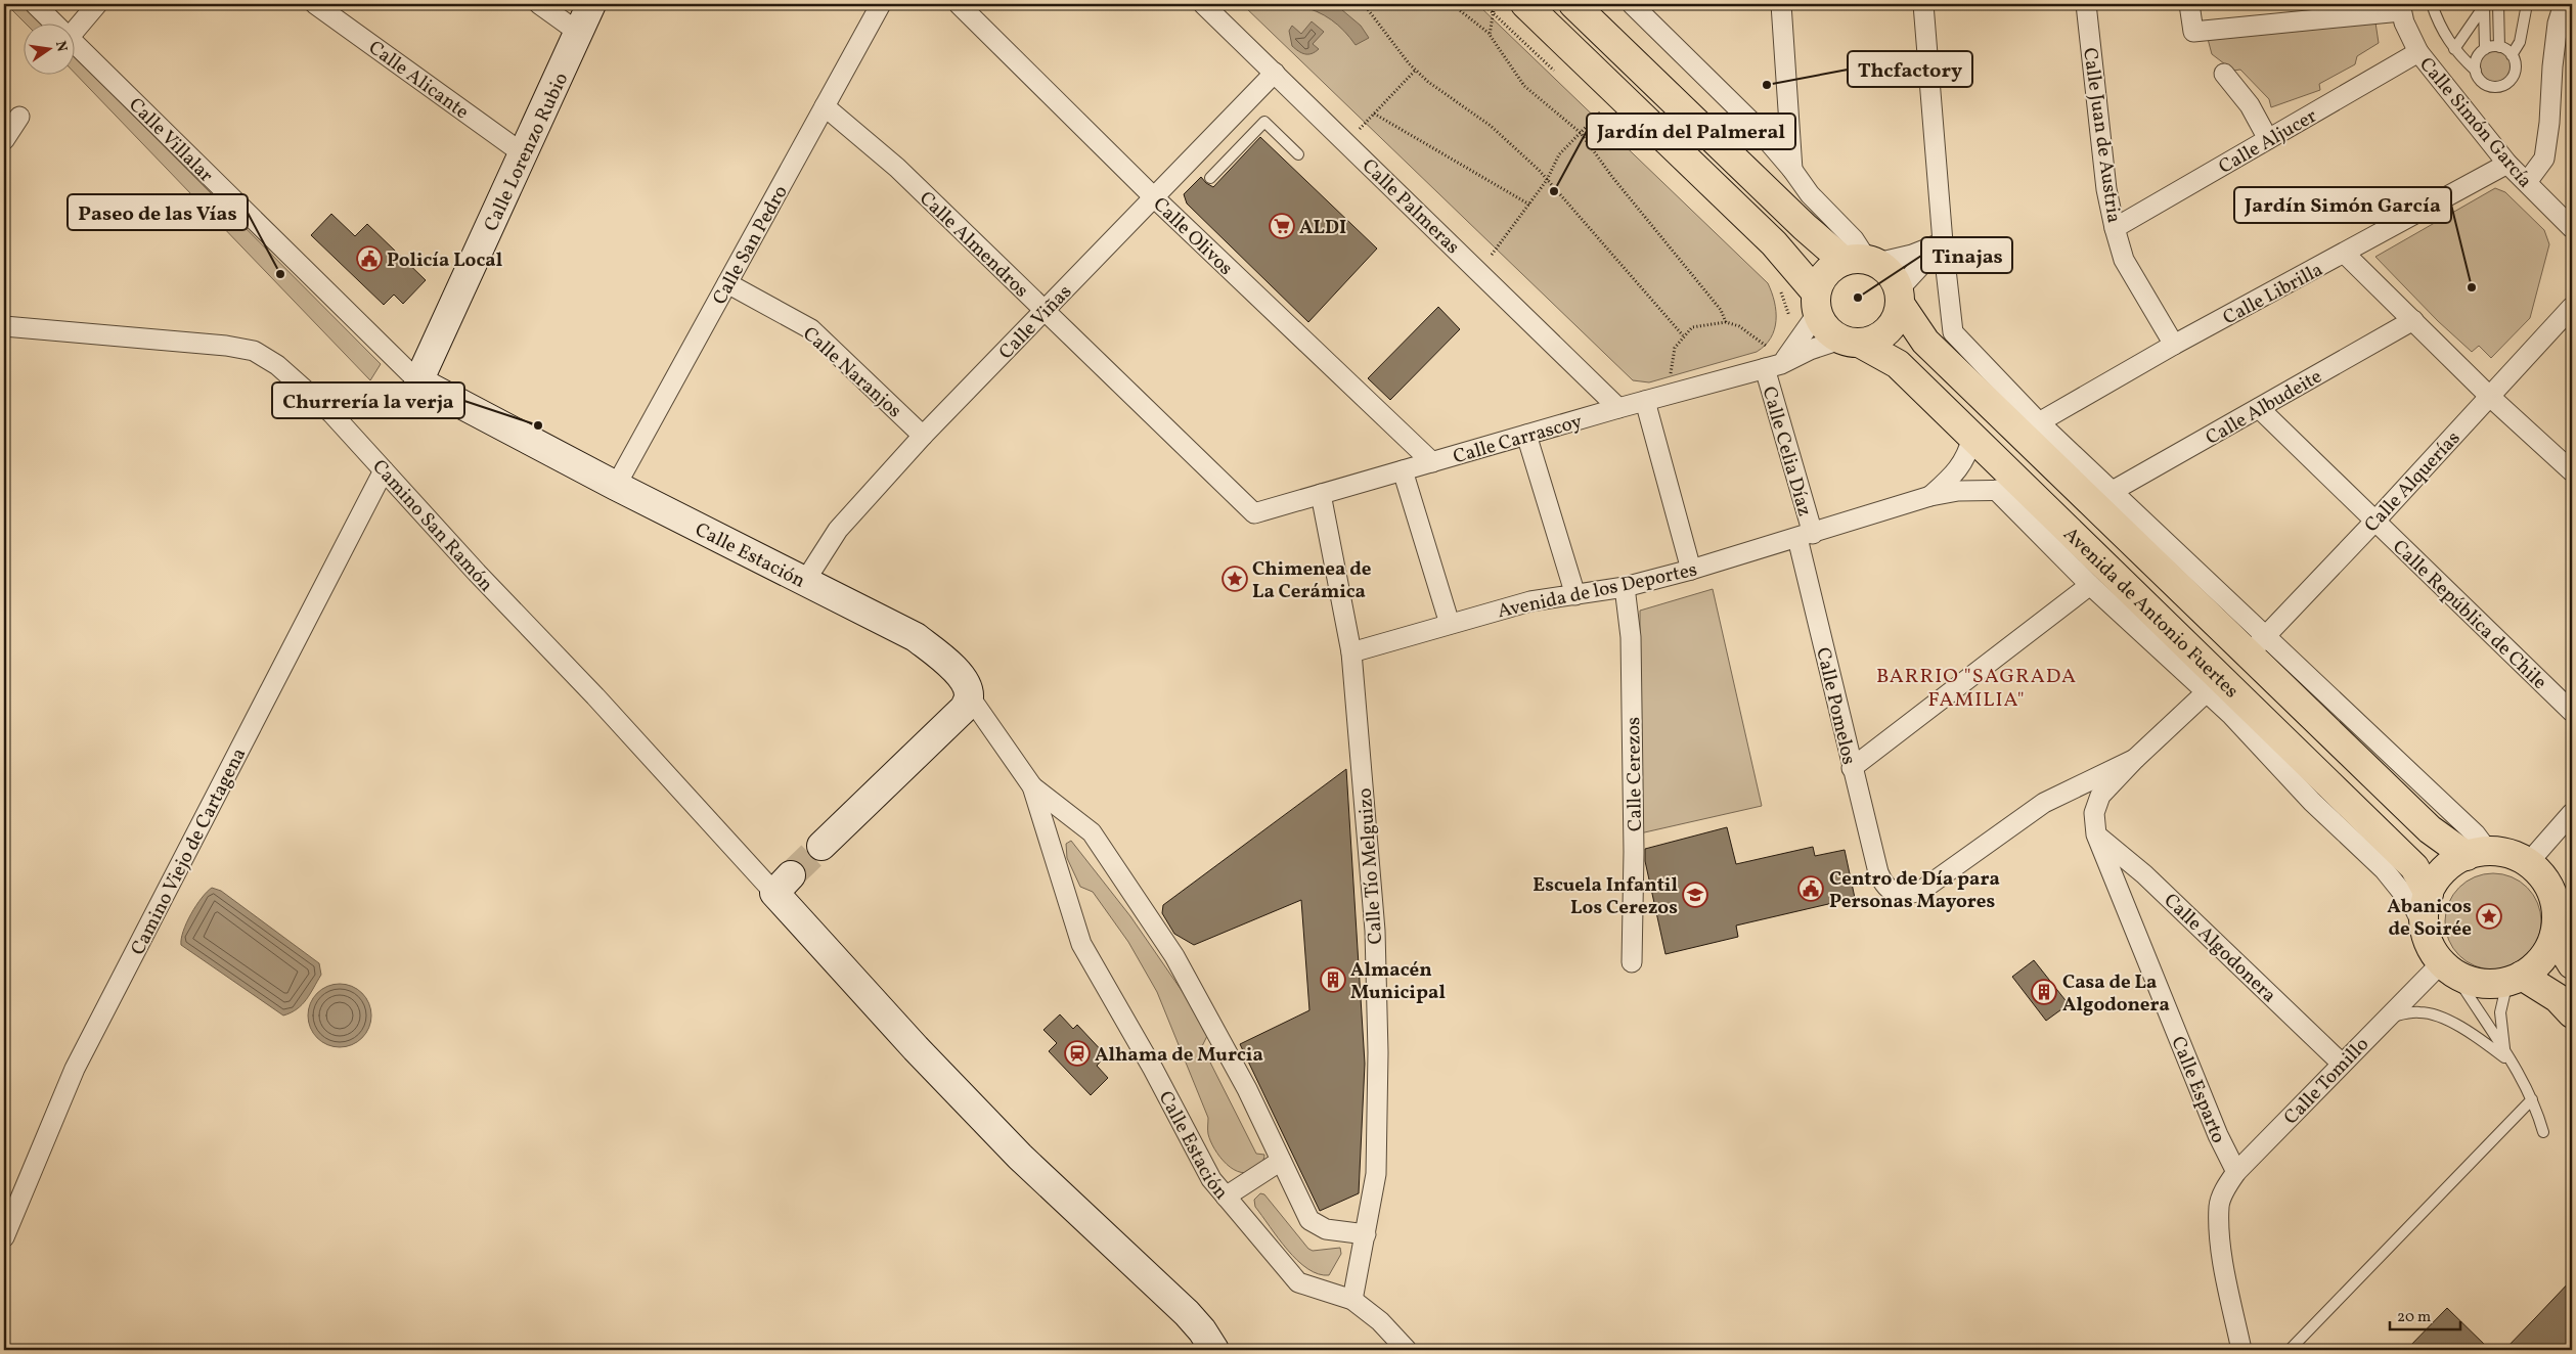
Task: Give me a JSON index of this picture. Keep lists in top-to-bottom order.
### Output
{
  "streets": {
    "main road": ["Calle Lorenzo Rubio", "Calle Estación", "Avenida de Antonio Fuertes"],
    "street": [
      "Calle Alicante",
      "Calle Simón García",
      "Calle Juan de Austria",
      "Calle Villalar",
      "Calle Aljucer",
      "Calle Palmeras",
      "Calle Olivos",
      "Calle Almendros",
      "Calle San Pedro",
      "Calle Librilla",
      "Calle Viñas",
      "Calle Naranjos",
      "Calle Albudeite",
      "Calle Carrascoy",
      "Calle Celia Díaz",
      "Calle Alquerías",
      "Camino San Ramón",
      "Avenida de los Deportes",
      "Calle República de Chile",
      "Calle Pomelos",
      "Calle Cerezos",
      "Camino Viejo de Cartagena",
      "Calle Tío Melguizo",
      "Calle Algodonera",
      "Calle Tomillo",
      "Calle Esparto"
    ]
  },
  "crossings": [
    ["Calle Alicante", "Calle Lorenzo Rubio"],
    ["Calle Simón García", "Calle Aljucer"],
    ["Calle Simón García", "Calle Librilla"],
    ["Calle Juan de Austria", "Calle Aljucer"],
    ["Calle Juan de Austria", "Calle Librilla"],
    ["Calle Villalar", "Calle Lorenzo Rubio"],
    ["Calle Villalar", "Calle Estación"],
    ["Calle Lorenzo Rubio", "Calle Estación"],
    ["Calle Palmeras", "Calle Viñas"],
    ["Calle Palmeras", "Calle Carrascoy"],
    ["Calle Olivos", "Calle Viñas"],
    ["Calle Olivos", "Calle Carrascoy"],
    ["Calle Almendros", "Calle San Pedro"],
    ["Calle Almendros", "Calle Viñas"],
    ["Calle Almendros", "Calle Carrascoy"],
    ["Calle San Pedro", "Calle Naranjos"],
    ["Calle San Pedro", "Calle Estación"],
    ["Calle Librilla", "Avenida de Antonio Fuertes"],
    ["Calle Viñas", "Calle Naranjos"],
    ["Calle Viñas", "Calle Estación"],
    ["Calle Albudeite", "Avenida de Antonio Fuertes"],
    ["Calle Albudeite", "Calle República de Chile"],
    ["Calle Carrascoy", "Calle Celia Díaz"],
    ["Calle Carrascoy", "Avenida de Antonio Fuertes"],
    ["Calle Carrascoy", "Calle Tío Melguizo"],
    ["Calle Celia Díaz", "Avenida de los Deportes"],
    ["Calle Celia Díaz", "Calle Pomelos"],
    ["Calle Alquerías", "Avenida de Antonio Fuertes"],
    ["Calle Alquerías", "Calle República de Chile"],
    ["Camino San Ramón", "Camino Viejo de Cartagena"],
    ["Calle Estación", "Calle Tío Melguizo"],
    ["Avenida de los Deportes", "Avenida de Antonio Fuertes"],
    ["Avenida de los Deportes", "Calle Pomelos"],
    ["Avenida de los Deportes", "Calle Cerezos"],
    ["Avenida de los Deportes", "Calle Tío Melguizo"],
    ["Avenida de Antonio Fuertes", "Calle Tomillo"],
    ["Calle Algodonera", "Calle Tomillo"],
    ["Calle Algodonera", "Calle Esparto"],
    ["Calle Tomillo", "Calle Esparto"]
  ],
  "districts": ["BARRIO \"SAGRADA FAMILIA\""],
  "places": {
    "other": [
      "Thcfactory",
      "Jardín del Palmeral",
      "Paseo de las Vías",
      "Jardín Simón García",
      "Tinajas",
      "Churrería la verja"
    ],
    "supermarket": ["ALDI"],
    "public building": ["Policía Local", "Centro de Día para Personas Mayores"],
    "place": ["Chimenea de La Cerámica", "Abanicos de Soirée"],
    "school or university": ["Escuela Infantil Los Cerezos"],
    "building": ["Almacén Municipal", "Casa de La Algodonera"],
    "station": ["Alhama de Murcia"]
  },
  "scale_bar": "20 m",
  "north": "right"
}
